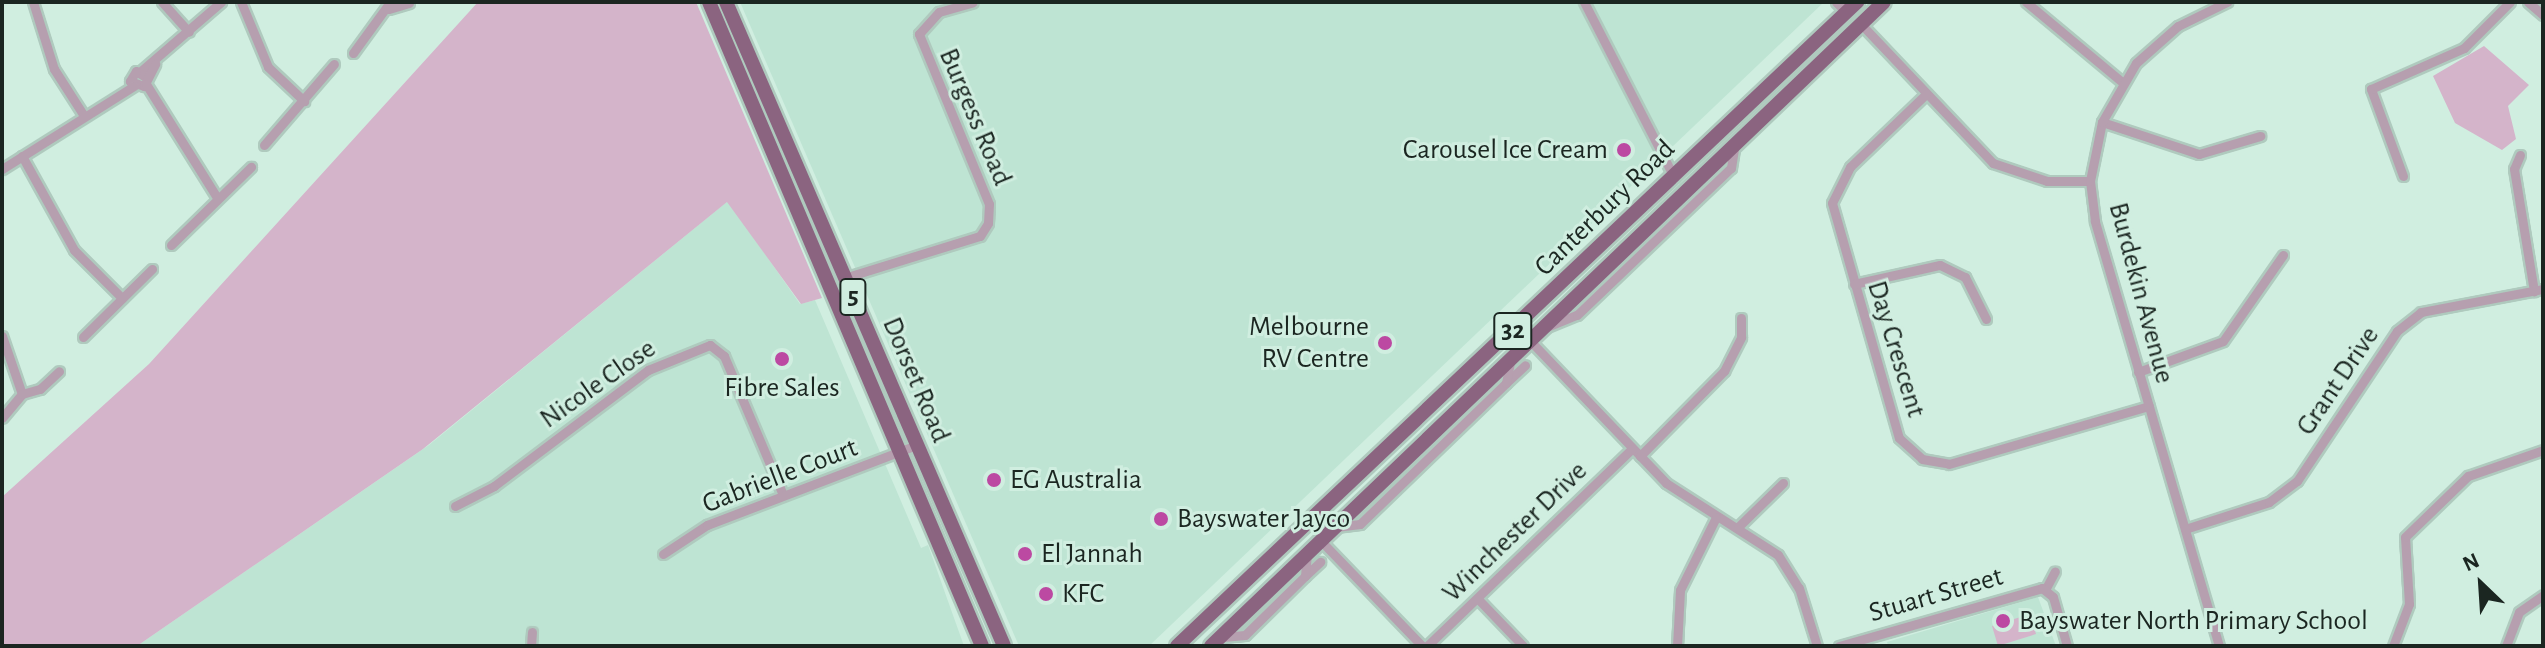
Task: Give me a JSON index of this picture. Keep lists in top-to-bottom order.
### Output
{
  "streets": {
    "main road": [
      "Canterbury Road",
      "5",
      "32",
      "Dorset Road"
    ],
    "street": [
      "Burgess Road",
      "Burdekin Avenue",
      "Day Crescent",
      "Grant Drive",
      "Nicole Close",
      "Gabrielle Court",
      "Winchester Drive",
      "Stuart Street"
    ]
  },
  "crossings": [
    ["Burgess Road", "Dorset Road"],
    ["Burdekin Avenue", "Day Crescent"],
    ["Burdekin Avenue", "Grant Drive"],
    ["Dorset Road", "Gabrielle Court"],
    ["Nicole Close", "Gabrielle Court"]
  ],
  "places": [
    "Carousel Ice Cream",
    "Melbourne RV Centre",
    "Fibre Sales",
    "EG Australia",
    "Bayswater Jayco",
    "El Jannah",
    "KFC",
    "Bayswater North Primary School"
  ],
  "north": "top left"
}
